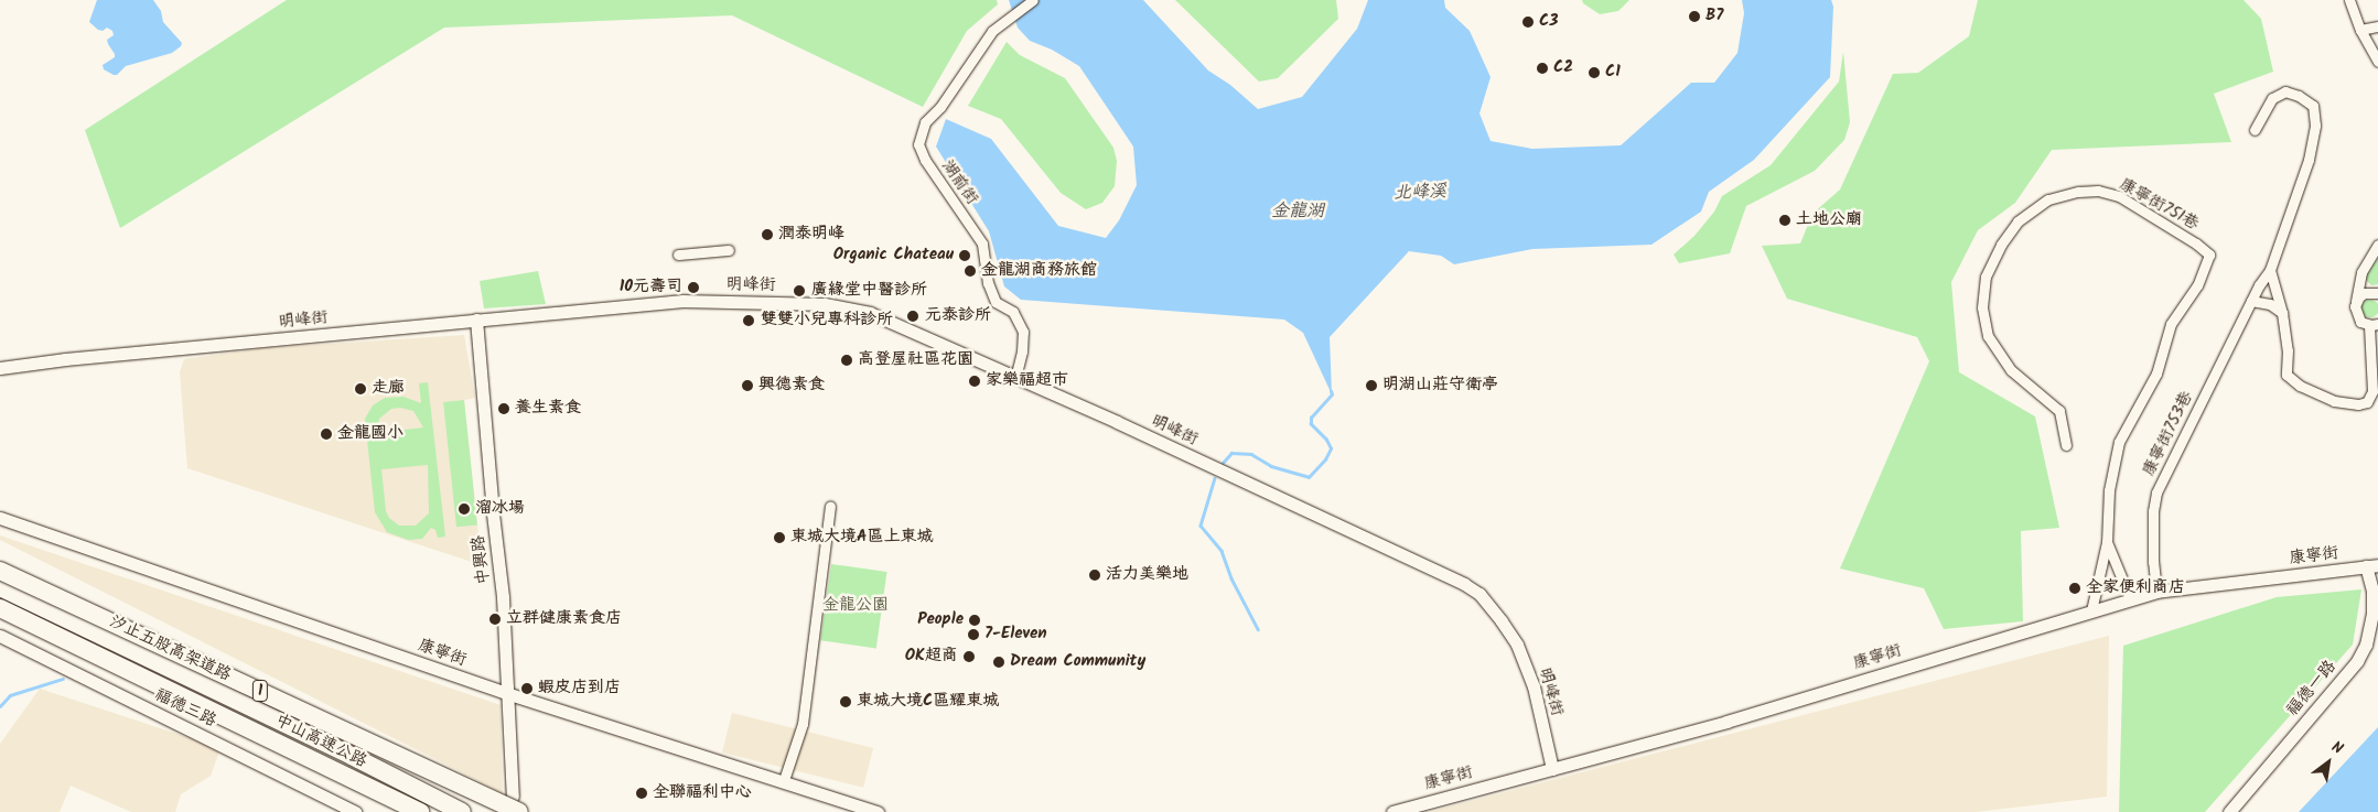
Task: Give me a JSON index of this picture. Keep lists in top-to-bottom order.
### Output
{
  "streets": {
    "highway": ["汐止五股高架道路", "1", "中山高速公路"],
    "street": [
      "湖前街",
      "康寧街751巷",
      "明峰街",
      "康寧街753巷",
      "康寧街",
      "中興路",
      "福德一路",
      "福德三路"
    ]
  },
  "crossings": [
    ["湖前街", "明峰街"],
    ["康寧街751巷", "康寧街"],
    ["明峰街", "康寧街"],
    ["明峰街", "中興路"],
    ["康寧街753巷", "康寧街"],
    ["康寧街", "中興路"],
    ["康寧街", "福德一路"],
    ["中興路", "汐止五股高架道路"]
  ],
  "water": ["北峰溪", "金龍湖"],
  "parks": ["金龍公園"],
  "places": [
    "B7",
    "C3",
    "C2",
    "C1",
    "土地公廟",
    "潤泰明峰",
    "Organic Chateau",
    "金龍湖商務旅館",
    "10元壽司",
    "廣緣堂中醫診所",
    "元泰診所",
    "雙雙小兒專科診所",
    "高登屋社區花園",
    "家樂福超市",
    "興德素食",
    "明湖山莊守衛亭",
    "走廊",
    "養生素食",
    "金龍國小",
    "溜冰場",
    "東城大境A區上東城",
    "活力美樂地",
    "全家便利商店",
    "立群健康素食店",
    "People",
    "7-Eleven",
    "OK超商",
    "Dream Community",
    "蝦皮店到店",
    "東城大境C區耀東城",
    "全聯福利中心"
  ],
  "north": "top right"
}
